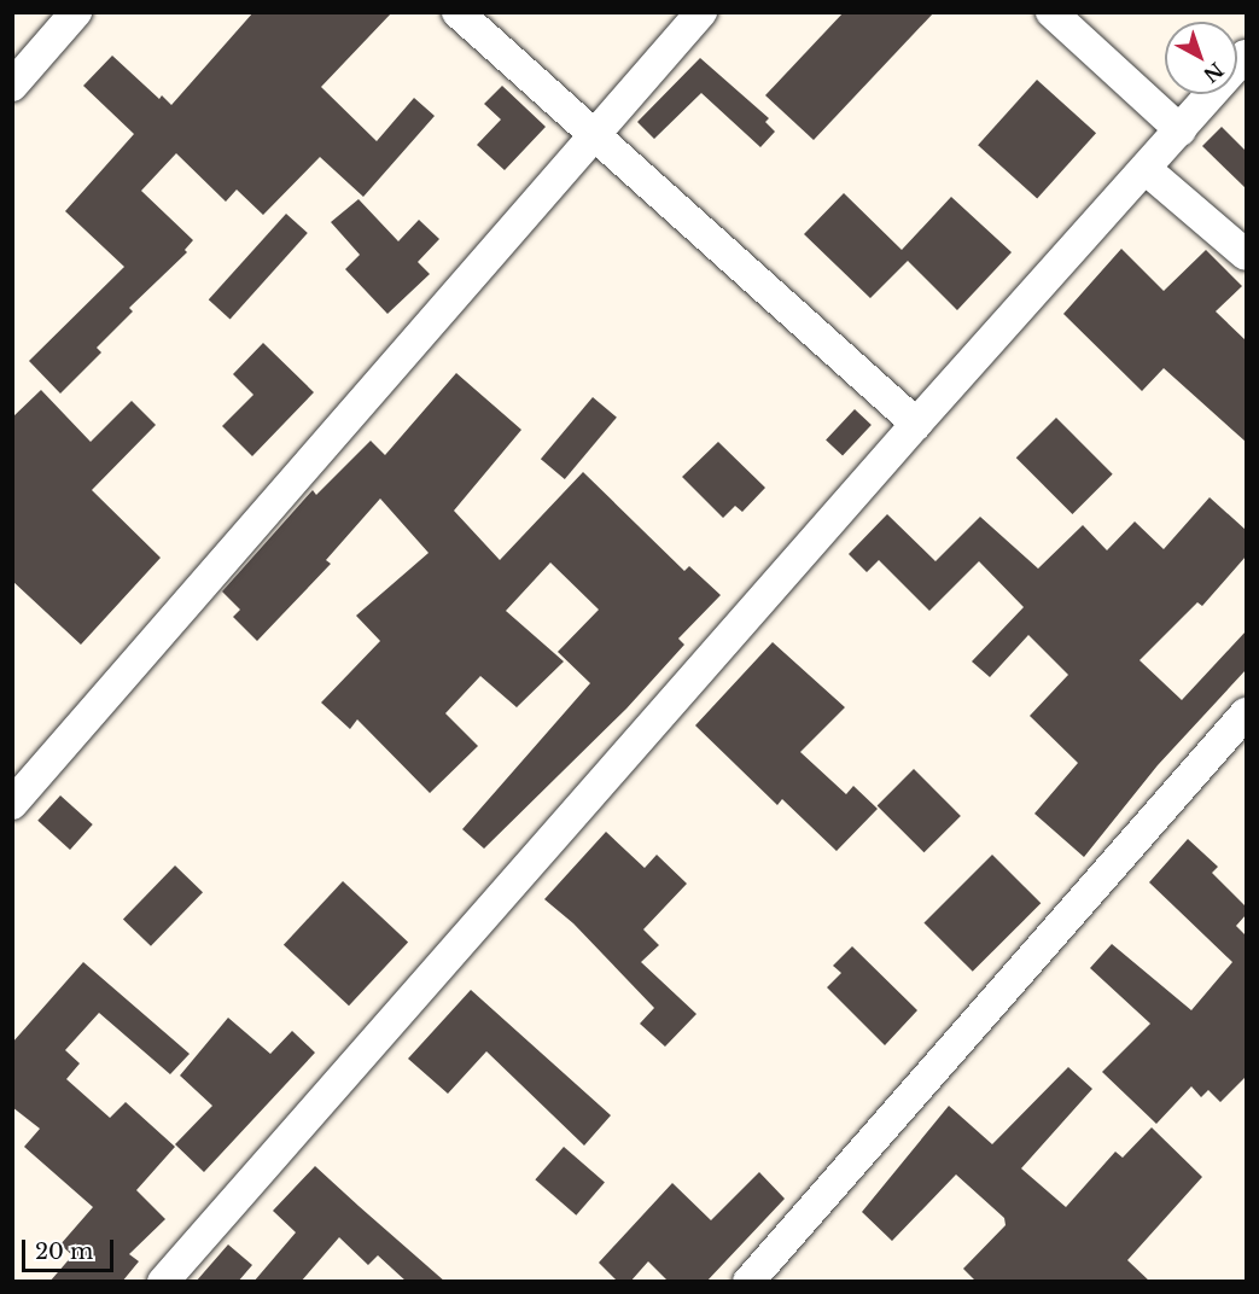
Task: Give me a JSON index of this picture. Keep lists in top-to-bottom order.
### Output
{
  "scale_bar": "20 m",
  "north": "bottom right"
}
